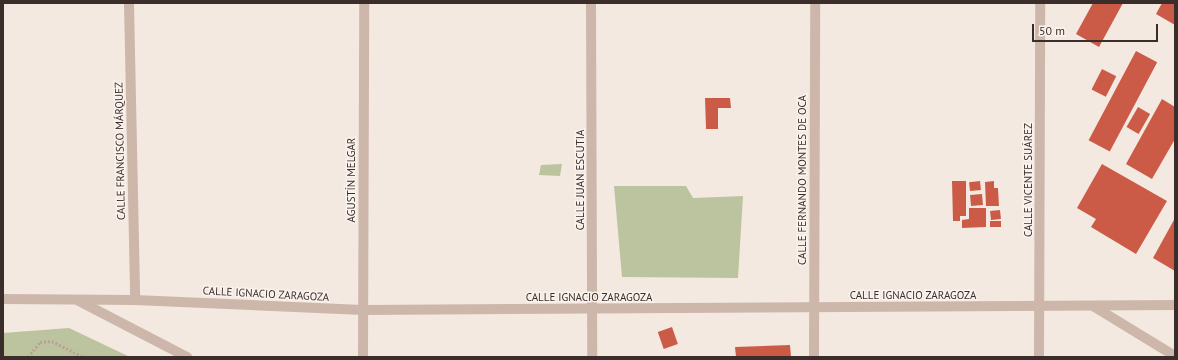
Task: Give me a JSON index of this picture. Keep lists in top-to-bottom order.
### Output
{
  "streets": {
    "street": [
      "CALLE FRANCISCO MÁRQUEZ",
      "AGUSTÍN MELGAR",
      "CALLE JUAN ESCUTIA",
      "CALLE FERNANDO MONTES DE OCA",
      "CALLE VICENTE SUÁREZ",
      "CALLE IGNACIO ZARAGOZA"
    ]
  },
  "crossings": [
    ["CALLE FRANCISCO MÁRQUEZ", "CALLE IGNACIO ZARAGOZA"],
    ["AGUSTÍN MELGAR", "CALLE IGNACIO ZARAGOZA"],
    ["CALLE JUAN ESCUTIA", "CALLE IGNACIO ZARAGOZA"],
    ["CALLE FERNANDO MONTES DE OCA", "CALLE IGNACIO ZARAGOZA"],
    ["CALLE VICENTE SUÁREZ", "CALLE IGNACIO ZARAGOZA"]
  ],
  "scale_bar": "50 m"
}
